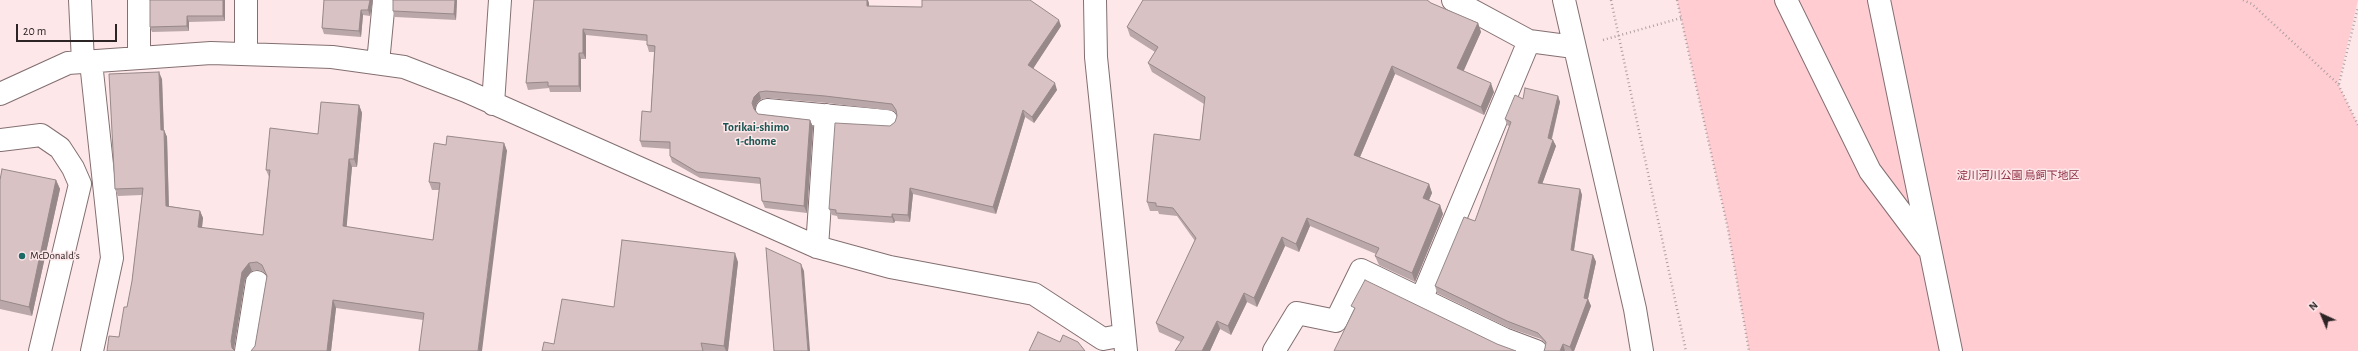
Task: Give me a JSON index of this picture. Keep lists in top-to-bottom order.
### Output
{
  "districts": ["Torikai-shimo 1-chome"],
  "parks": ["淀川河川公園 鳥飼下地区"],
  "places": ["McDonald's"],
  "scale_bar": "20 m",
  "north": "top left"
}
